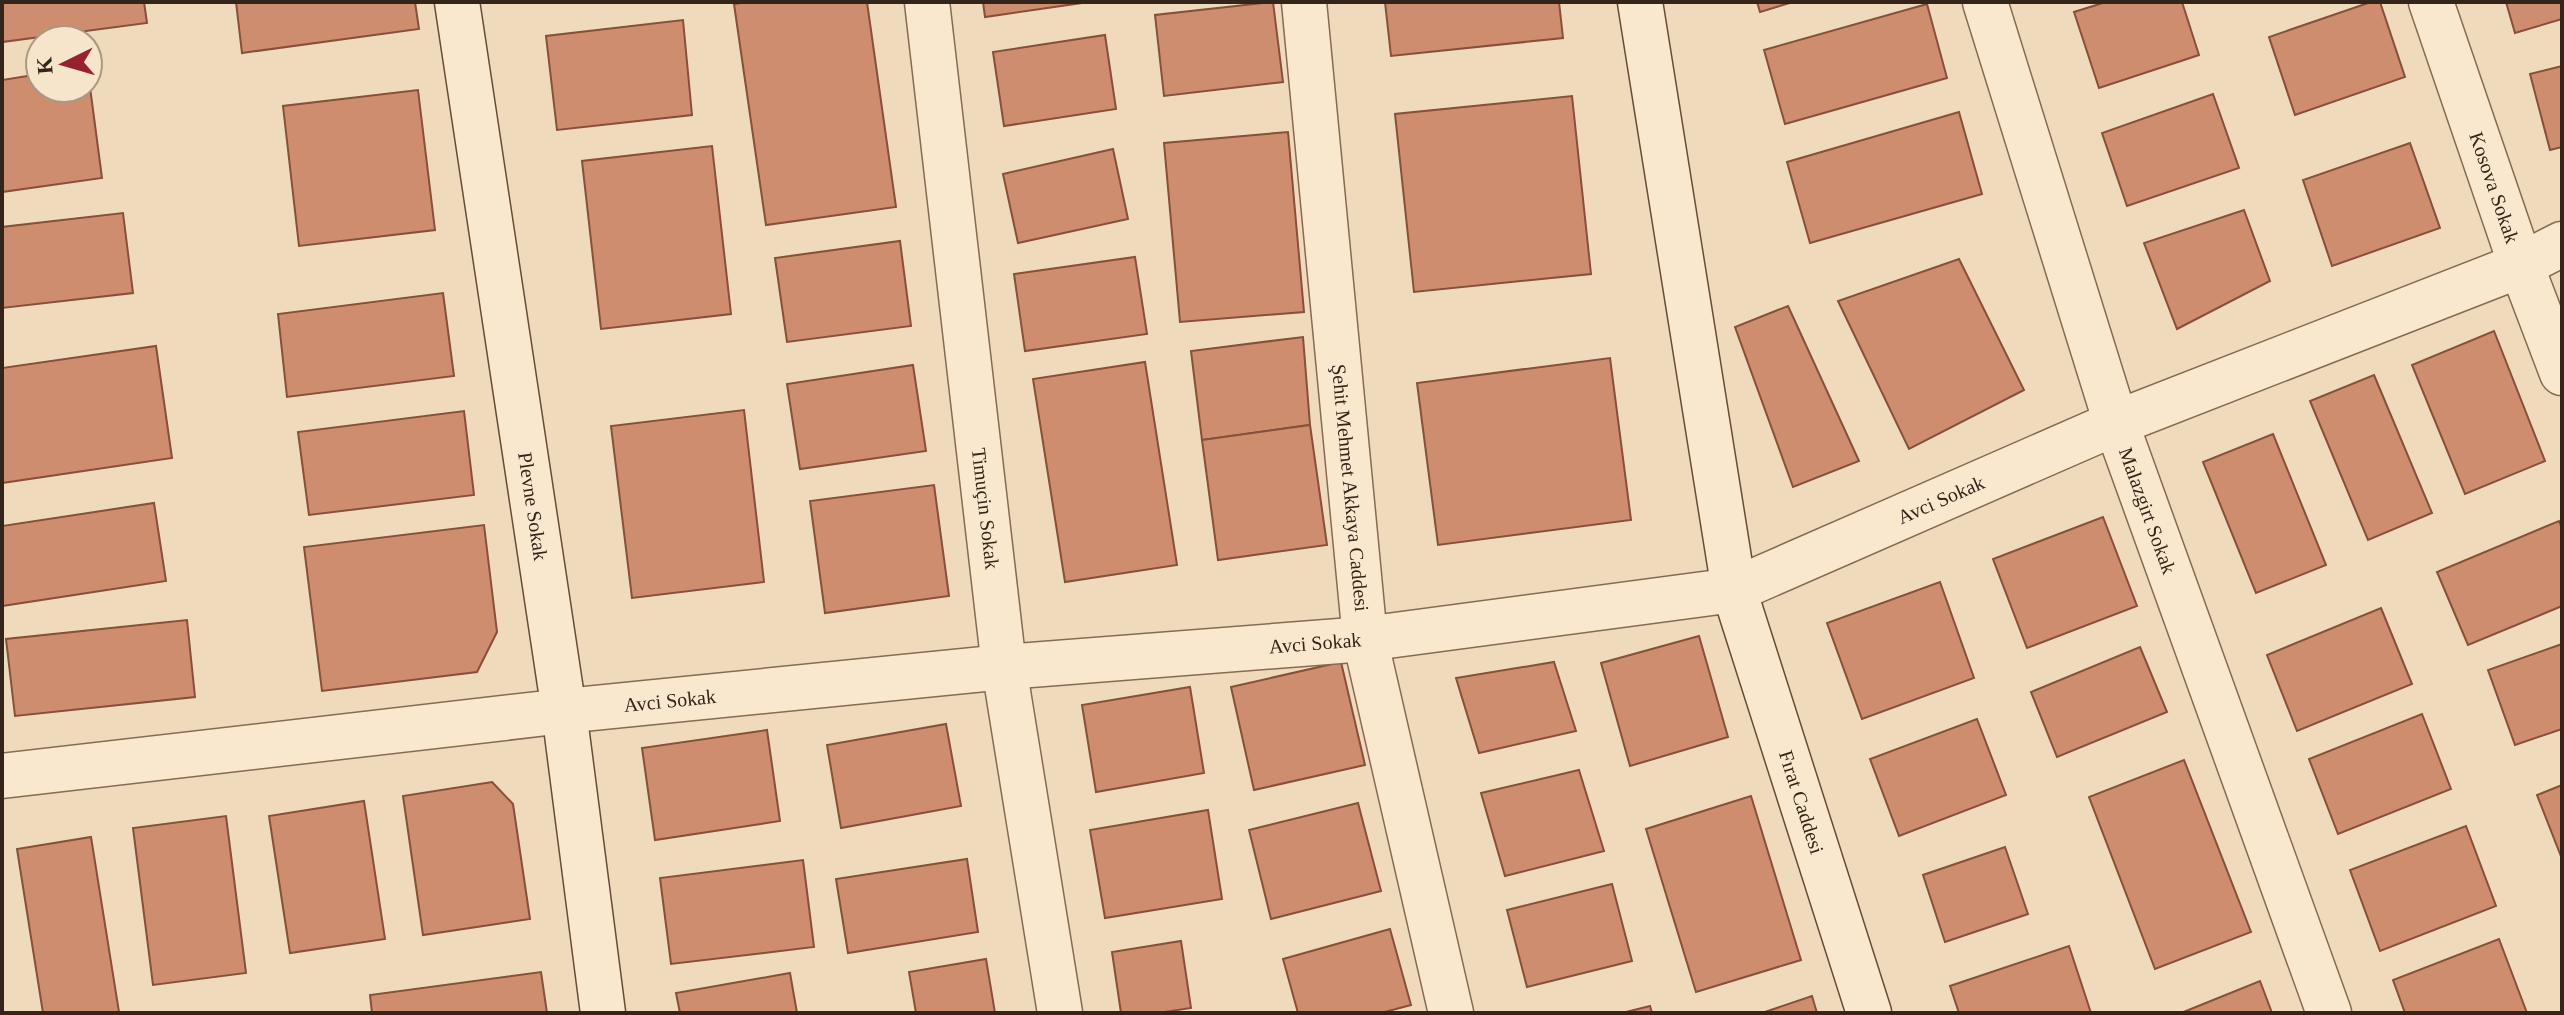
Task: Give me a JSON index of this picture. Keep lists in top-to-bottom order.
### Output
{
  "streets": {
    "street": [
      "Kosova Sokak",
      "Şehit Mehmet Akkaya Caddesi",
      "Avci Sokak",
      "Plevne Sokak",
      "Timuçin Sokak",
      "Malazgirt Sokak",
      "Fırat Caddesi"
    ]
  },
  "crossings": [
    ["Kosova Sokak", "Avci Sokak"],
    ["Şehit Mehmet Akkaya Caddesi", "Avci Sokak"],
    ["Avci Sokak", "Plevne Sokak"],
    ["Avci Sokak", "Timuçin Sokak"],
    ["Avci Sokak", "Malazgirt Sokak"],
    ["Avci Sokak", "Fırat Caddesi"]
  ],
  "north": "left"
}
